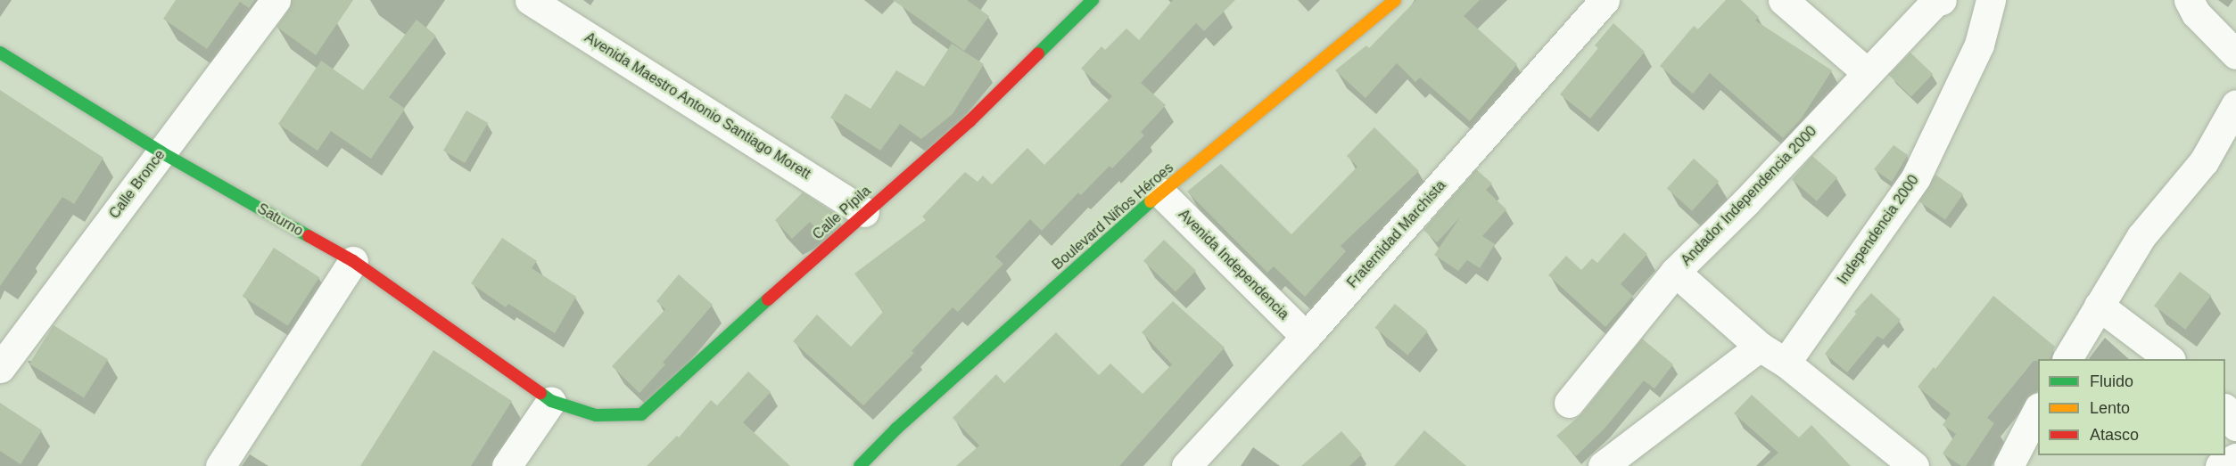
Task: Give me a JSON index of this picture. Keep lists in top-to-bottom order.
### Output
{
  "streets": {
    "street": [
      "Avenida Maestro Antonio Santiago Morett",
      "Calle Bronce",
      "Andador Independencia 2000",
      "Calle Pípila",
      "Boulevard Niños Héroes",
      "Saturno",
      "Independencia 2000",
      "Fraternidad Marchista",
      "Avenida Independencia"
    ]
  },
  "crossings": [
    ["Avenida Maestro Antonio Santiago Morett", "Calle Pípila"],
    ["Calle Bronce", "Saturno"],
    ["Calle Pípila", "Saturno"],
    ["Boulevard Niños Héroes", "Avenida Independencia"],
    ["Fraternidad Marchista", "Avenida Independencia"]
  ],
  "legend": ["Fluido", "Lento", "Atasco"]
}
